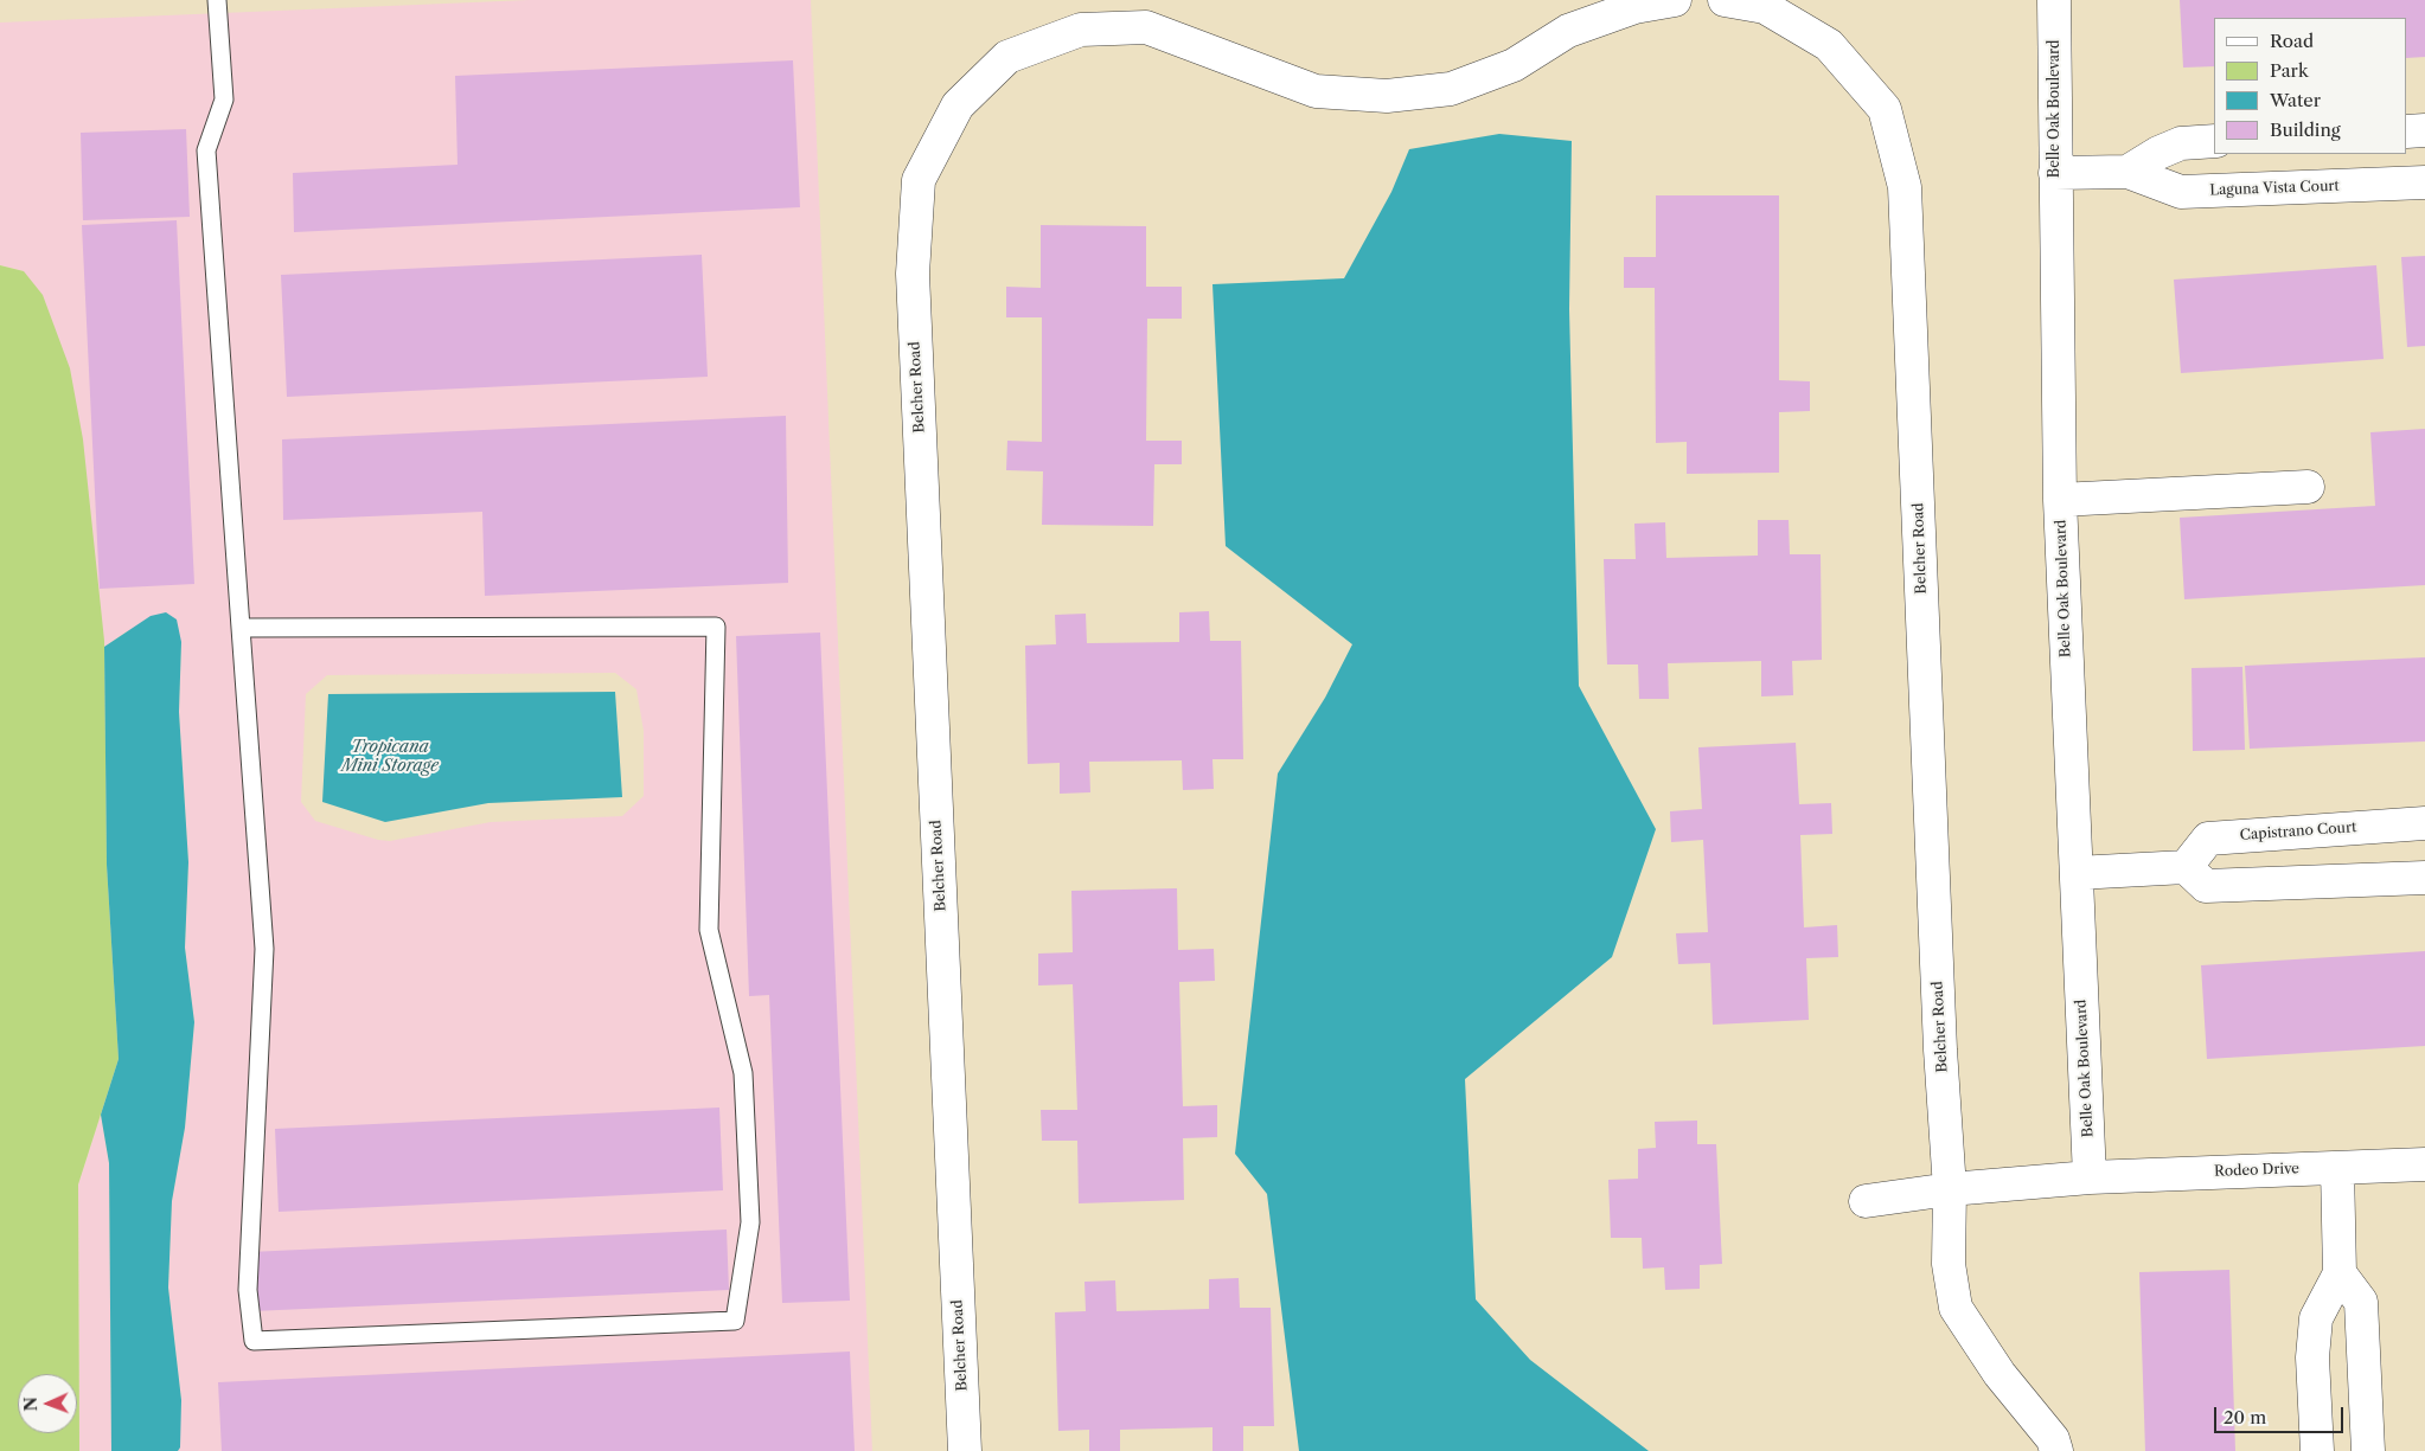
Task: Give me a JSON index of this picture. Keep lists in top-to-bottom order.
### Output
{
  "streets": {
    "street": [
      "Belle Oak Boulevard",
      "Laguna Vista Court",
      "Belcher Road",
      "Capistrano Court",
      "Rodeo Drive"
    ]
  },
  "crossings": [
    ["Belle Oak Boulevard", "Laguna Vista Court"],
    ["Belle Oak Boulevard", "Rodeo Drive"]
  ],
  "water": ["Tropicana Mini Storage"],
  "legend": [
    "Road",
    "Park",
    "Water",
    "Building"
  ],
  "scale_bar": "20 m",
  "north": "left"
}
